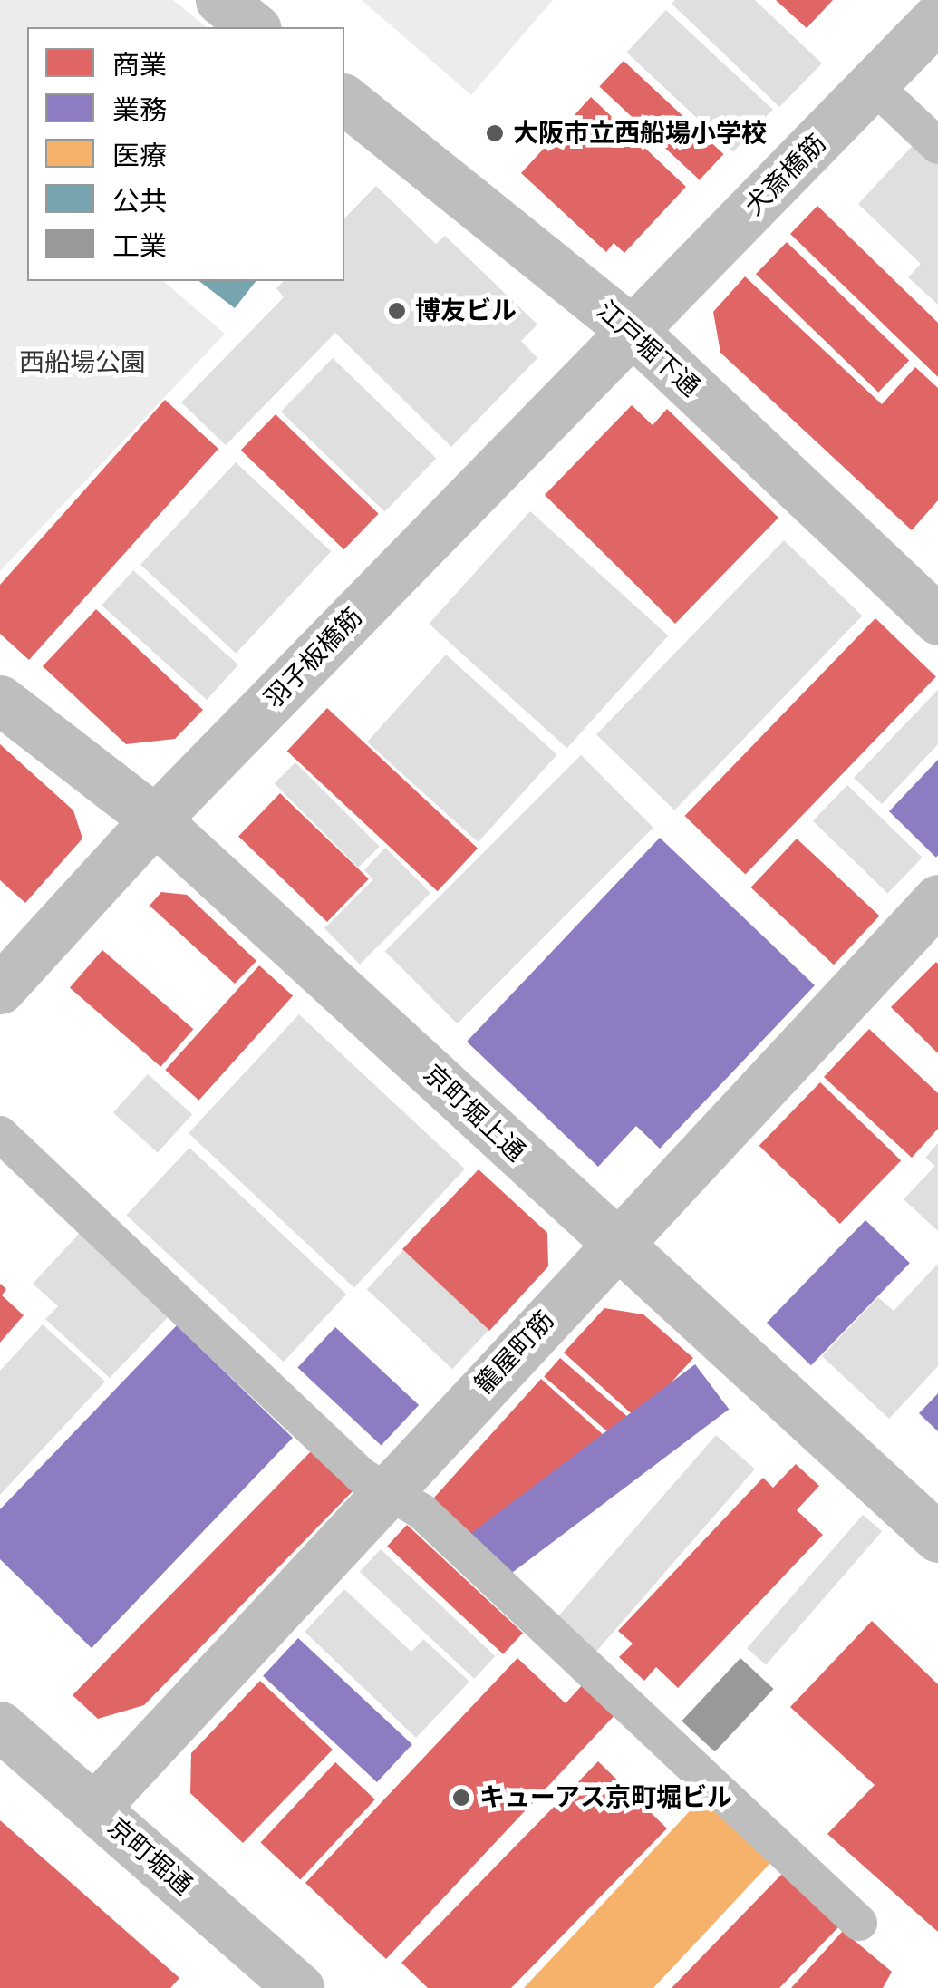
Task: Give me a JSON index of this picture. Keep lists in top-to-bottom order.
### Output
{
  "streets": {
    "street": [
      "犬斎橋筋",
      "江戸堀下通",
      "羽子板橋筋",
      "京町堀上通",
      "籠屋町筋",
      "京町堀通"
    ]
  },
  "crossings": [
    ["犬斎橋筋", "江戸堀下通"],
    ["犬斎橋筋", "羽子板橋筋"],
    ["江戸堀下通", "羽子板橋筋"],
    ["羽子板橋筋", "京町堀上通"],
    ["京町堀上通", "籠屋町筋"],
    ["籠屋町筋", "京町堀通"]
  ],
  "parks": ["西船場公園"],
  "places": ["大阪市立西船場小学校", "博友ビル", "キューアス京町堀ビル"],
  "legend": [
    "商業",
    "業務",
    "医療",
    "公共",
    "工業"
  ]
}
